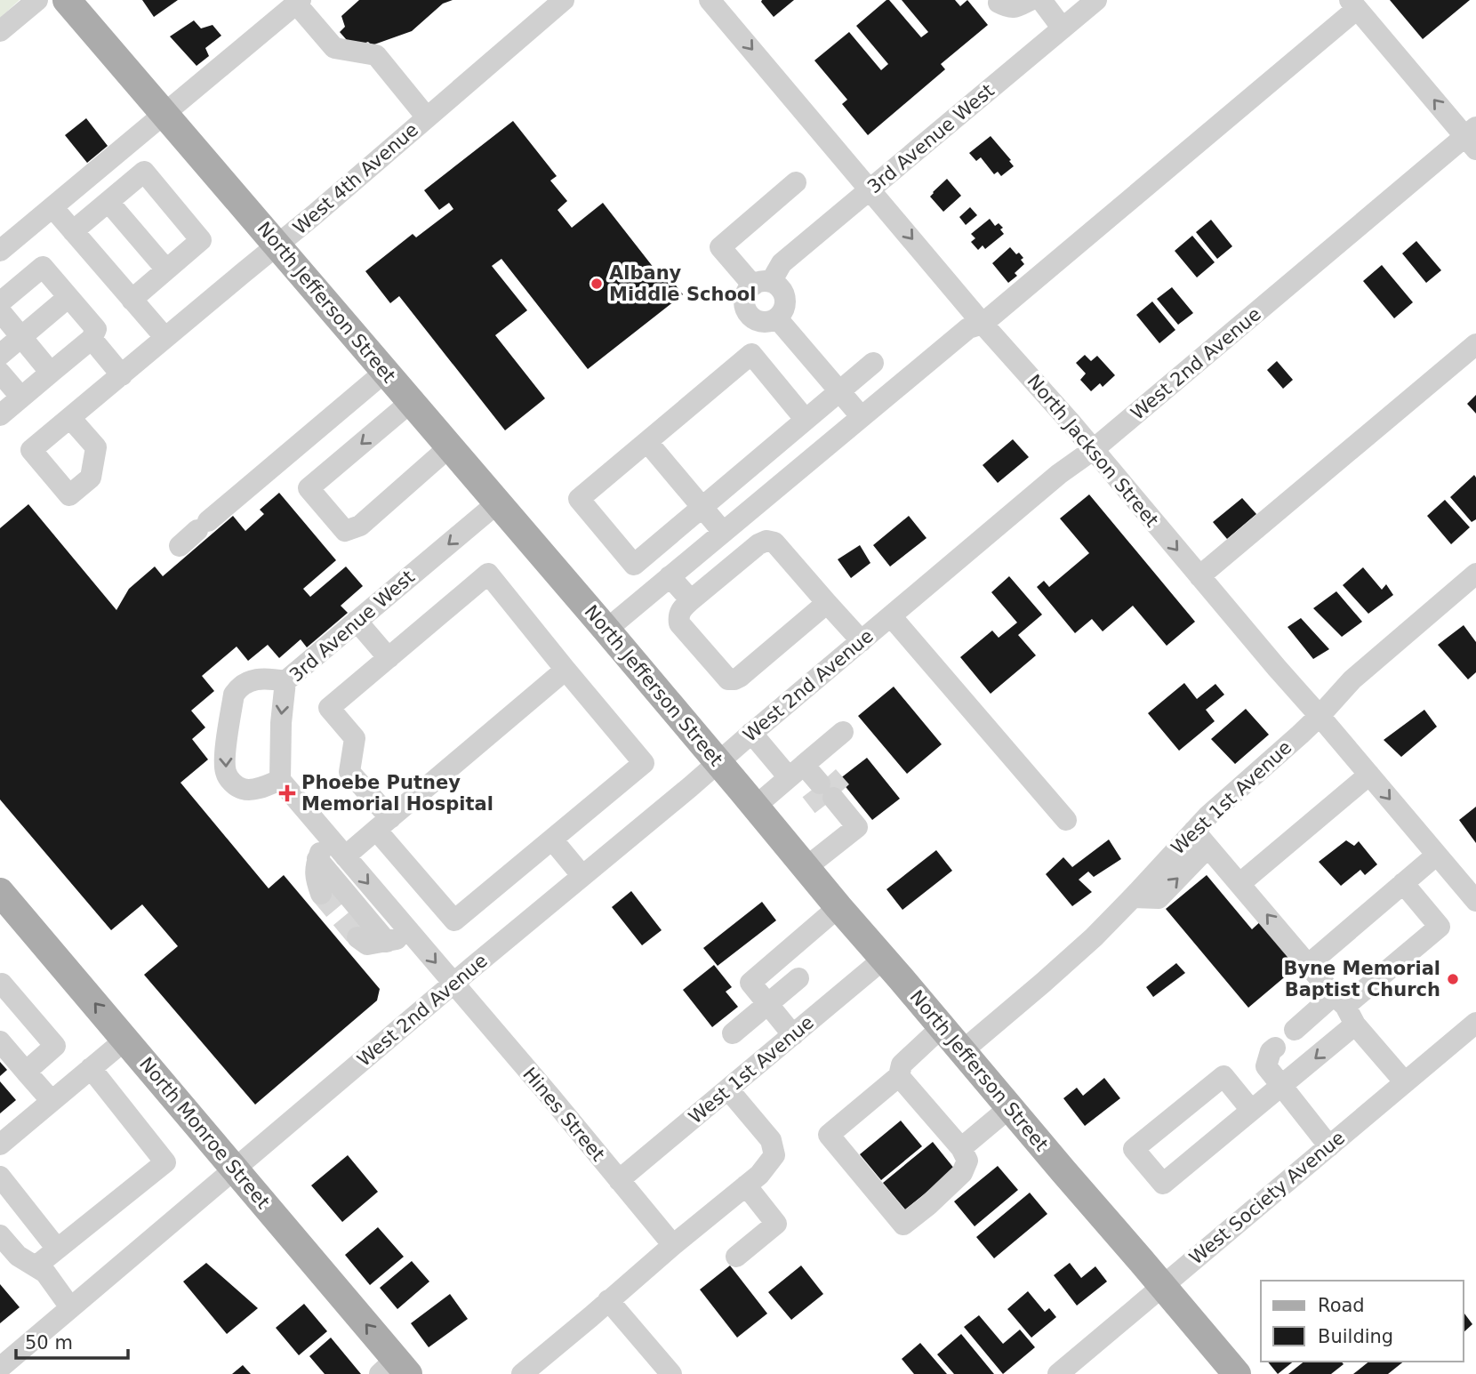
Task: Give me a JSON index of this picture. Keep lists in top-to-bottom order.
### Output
{
  "streets": {
    "main road": ["North Jefferson Street", "North Monroe Street"],
    "street": [
      "3rd Avenue West",
      "West 4th Avenue",
      "West 2nd Avenue",
      "North Jackson Street",
      "West 1st Avenue",
      "Hines Street",
      "West Society Avenue"
    ]
  },
  "crossings": [
    ["3rd Avenue West", "North Jefferson Street"],
    ["3rd Avenue West", "North Jackson Street"],
    ["West 4th Avenue", "North Jefferson Street"],
    ["North Jefferson Street", "West 2nd Avenue"],
    ["North Jefferson Street", "West 1st Avenue"],
    ["North Jefferson Street", "West Society Avenue"],
    ["West 2nd Avenue", "North Jackson Street"],
    ["West 2nd Avenue", "Hines Street"],
    ["West 2nd Avenue", "North Monroe Street"],
    ["North Jackson Street", "West 1st Avenue"],
    ["West 1st Avenue", "Hines Street"]
  ],
  "one_way": ["North Monroe Street"],
  "places": {
    "other": ["Albany Middle School", "Byne Memorial Baptist Church"],
    "health": ["Phoebe Putney Memorial Hospital"]
  },
  "legend": ["Road", "Building"],
  "scale_bar": "50 m"
}
